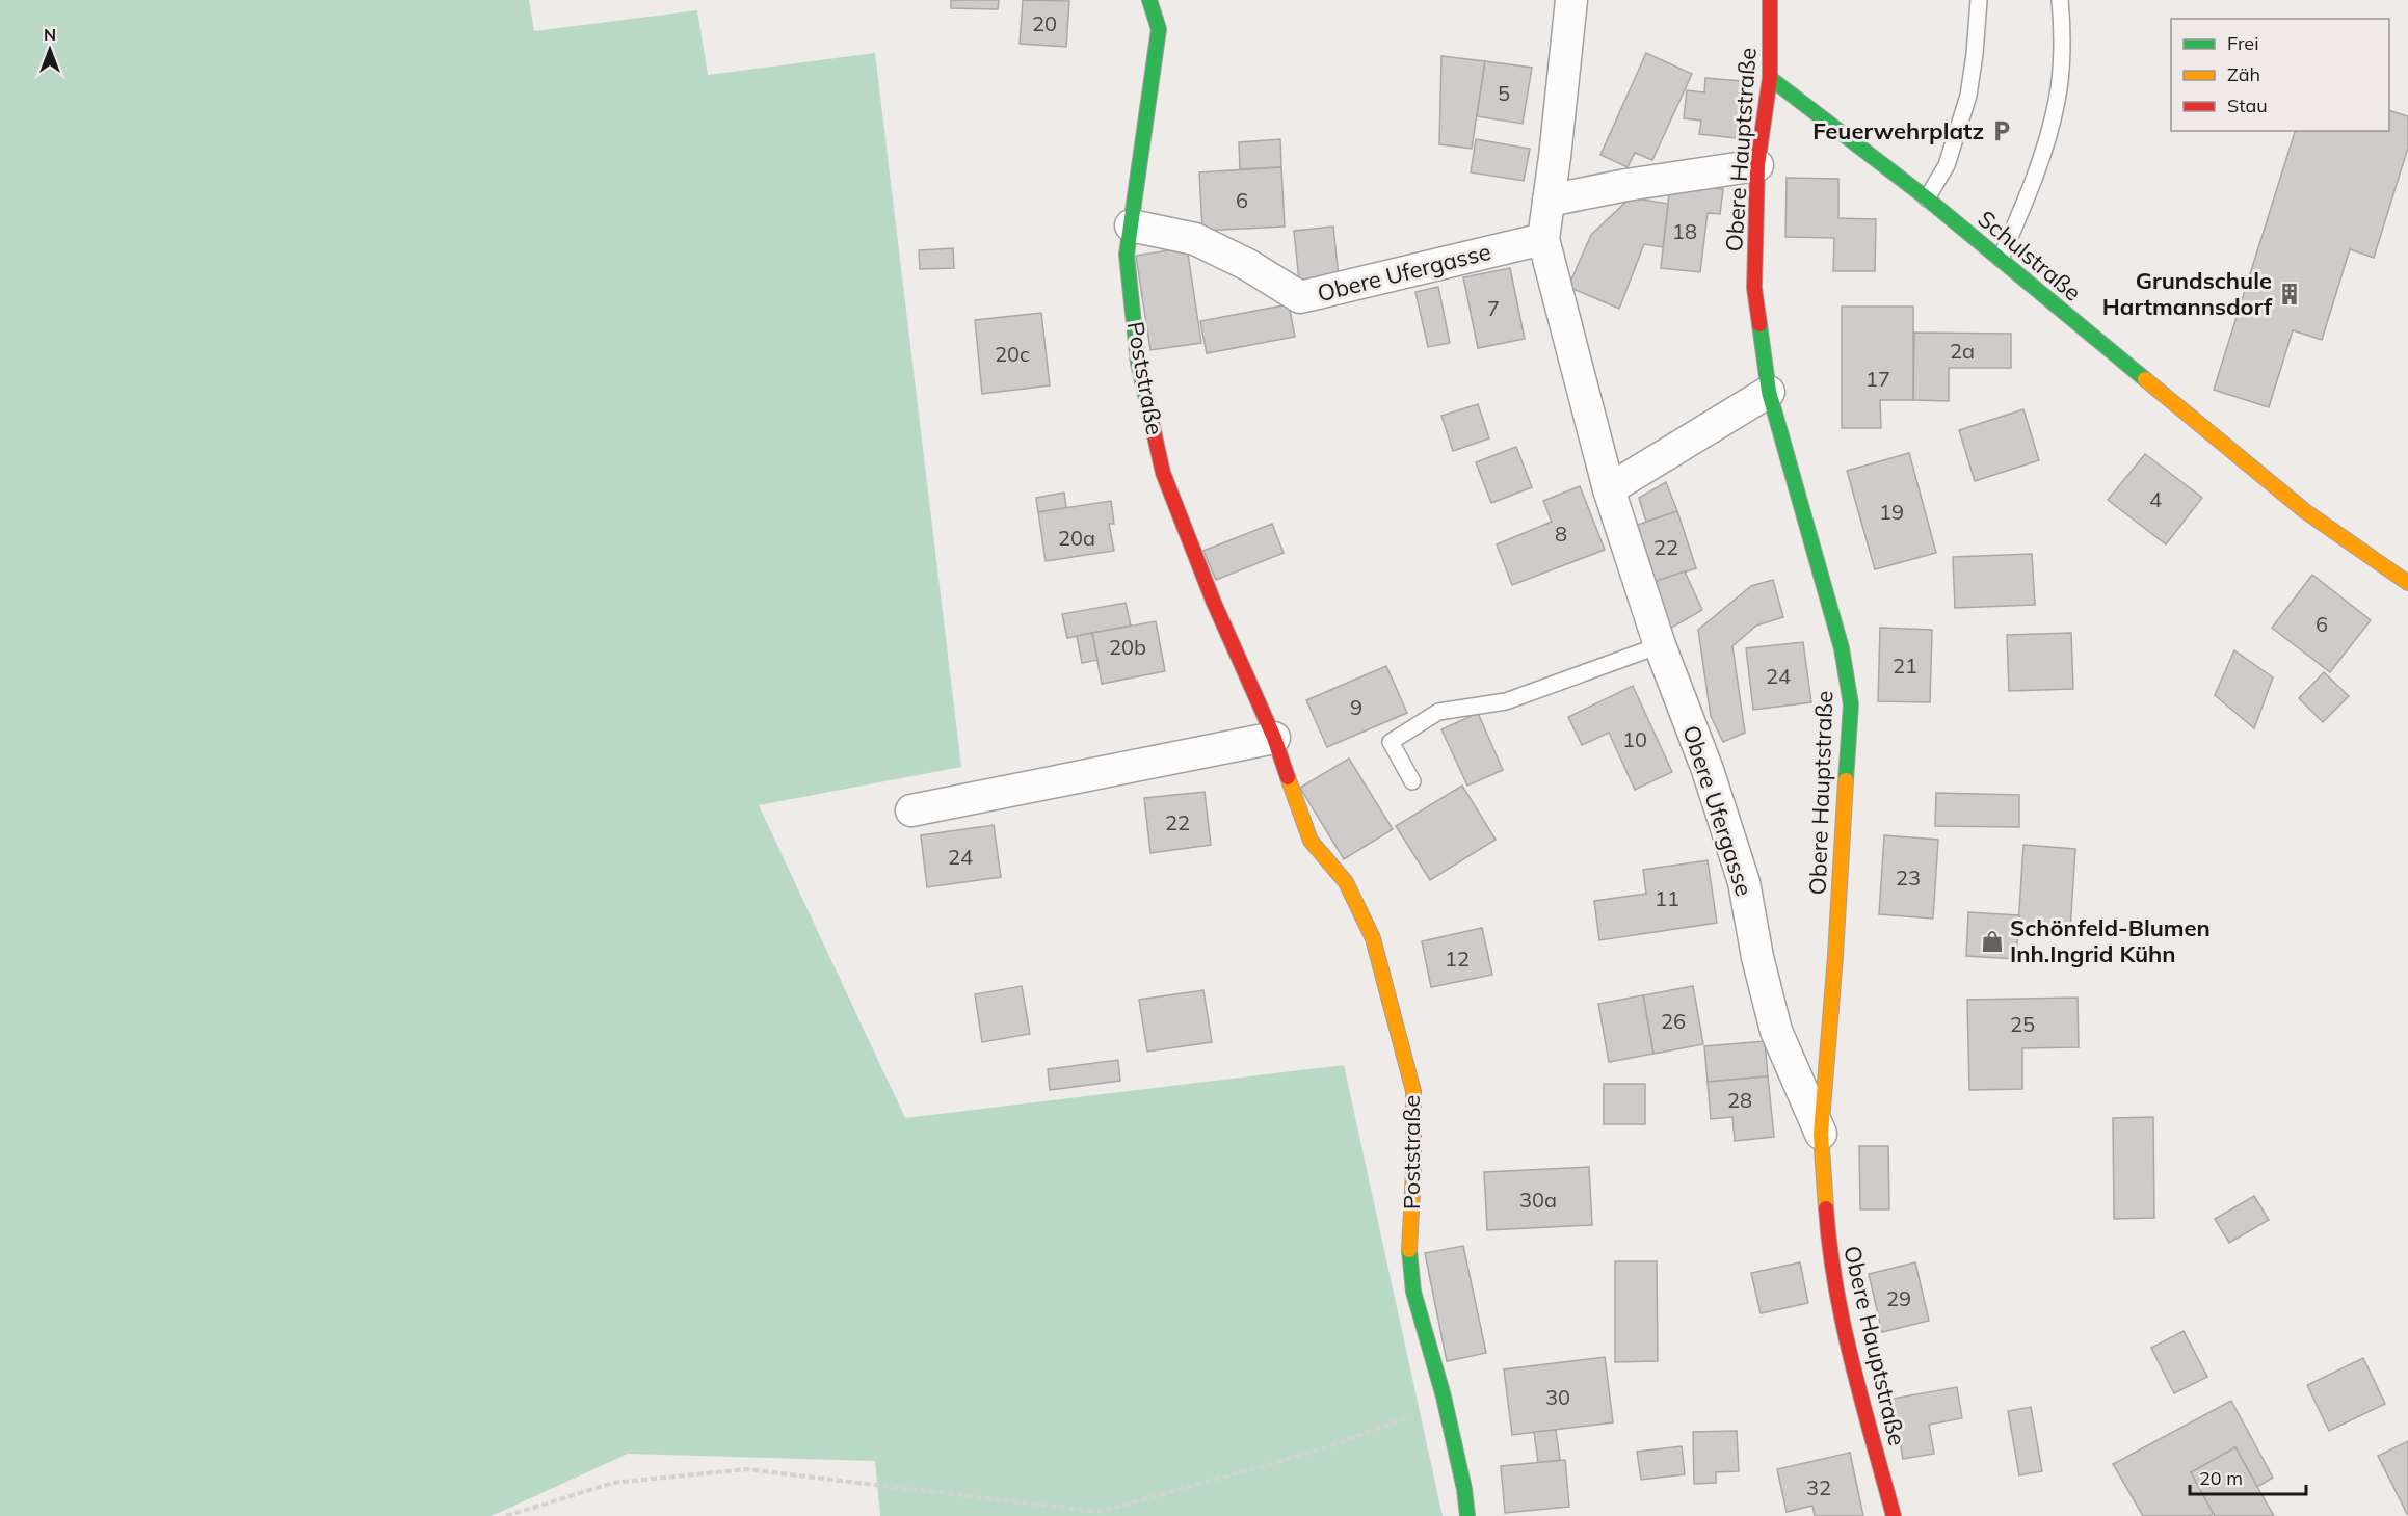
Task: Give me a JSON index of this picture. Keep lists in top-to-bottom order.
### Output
{
  "streets": {
    "street": [
      "Obere Hauptstraße",
      "Schulstraße",
      "Obere Ufergasse",
      "Poststraße"
    ]
  },
  "crossings": [
    ["Obere Hauptstraße", "Schulstraße"],
    ["Obere Hauptstraße", "Obere Ufergasse"],
    ["Obere Ufergasse", "Poststraße"]
  ],
  "places": {
    "parking": ["Feuerwehrplatz"],
    "building": ["Grundschule Hartmannsdorf"],
    "shop": ["Schönfeld-Blumen Inh.Ingrid Kühn"]
  },
  "house_numbers": [
    "20",
    "5",
    "6",
    "18",
    "7",
    "2a",
    "20c",
    "17",
    "4",
    "19",
    "8",
    "20a",
    "22",
    "6",
    "20b",
    "21",
    "24",
    "9",
    "10",
    "22",
    "24",
    "23",
    "11",
    "12",
    "26",
    "25",
    "28",
    "30a",
    "29",
    "30",
    "32"
  ],
  "legend": ["Frei", "Zäh", "Stau"],
  "scale_bar": "20 m",
  "north": "top"
}
